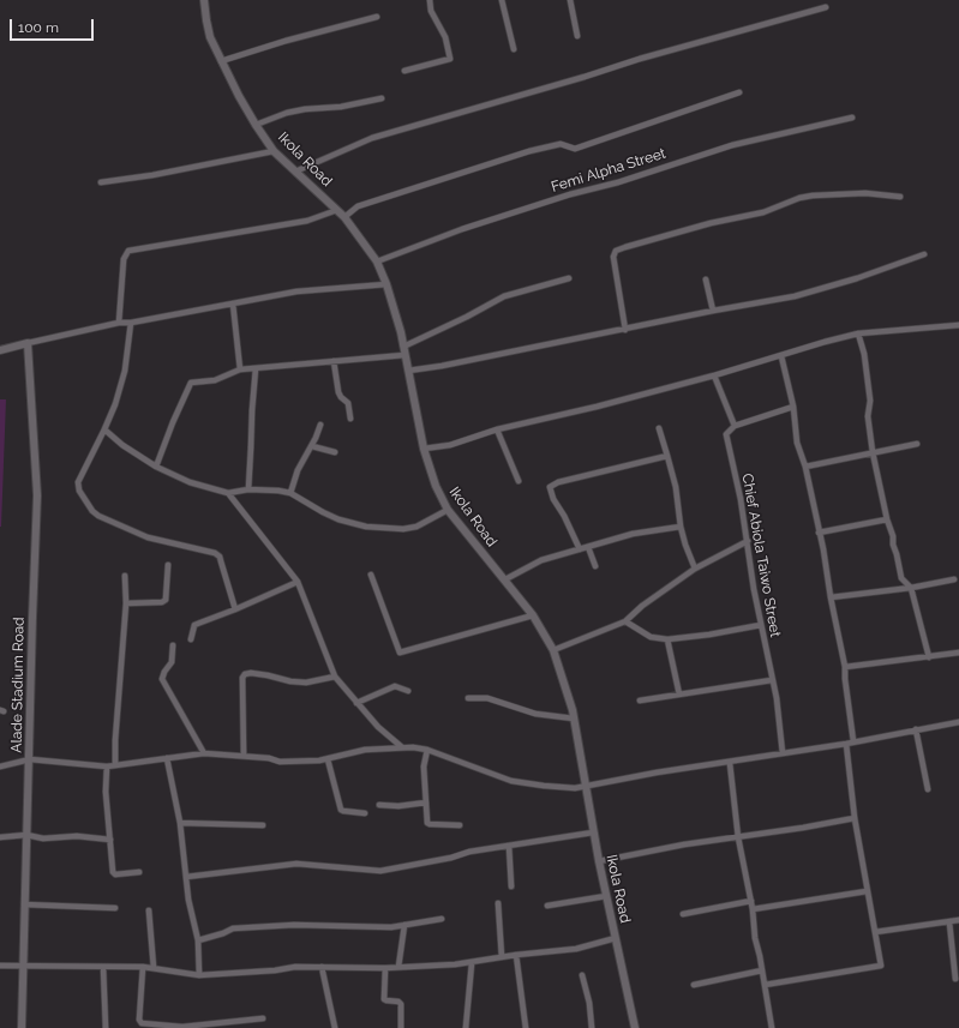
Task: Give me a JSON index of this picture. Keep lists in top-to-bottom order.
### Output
{
  "streets": {
    "street": [
      "Ikola Road",
      "Femi Alpha Street",
      "Chief Abiola Taiwo Street",
      "Alade Stadium Road"
    ]
  },
  "crossings": [
    ["Ikola Road", "Femi Alpha Street"]
  ],
  "scale_bar": "100 m"
}
